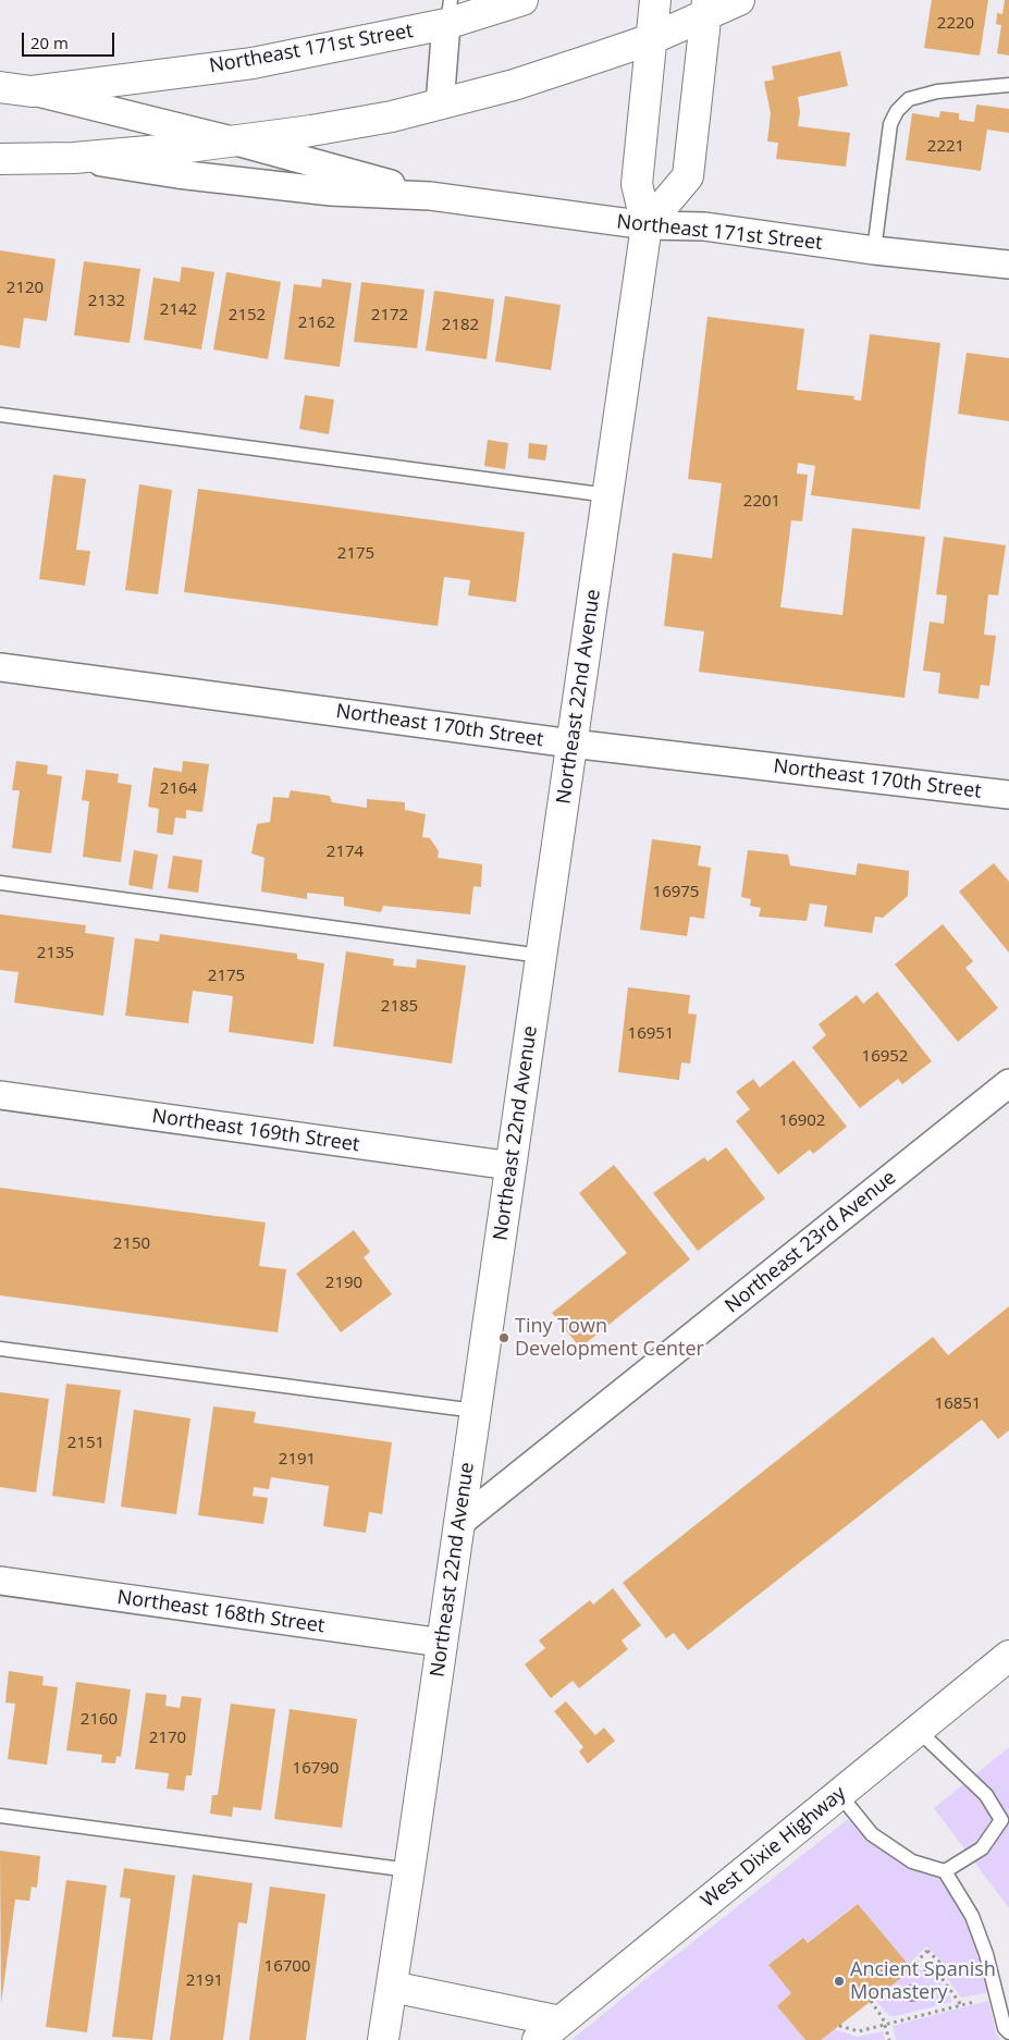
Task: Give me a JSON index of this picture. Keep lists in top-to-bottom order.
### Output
{
  "streets": {
    "street": [
      "Northeast 171st Street",
      "Northeast 22nd Avenue",
      "Northeast 170th Street",
      "Northeast 169th Street",
      "Northeast 23rd Avenue",
      "Northeast 168th Street",
      "West Dixie Highway"
    ]
  },
  "crossings": [
    ["Northeast 171st Street", "Northeast 22nd Avenue"],
    ["Northeast 22nd Avenue", "Northeast 170th Street"],
    ["Northeast 22nd Avenue", "Northeast 169th Street"],
    ["Northeast 22nd Avenue", "Northeast 23rd Avenue"],
    ["Northeast 22nd Avenue", "Northeast 168th Street"]
  ],
  "places": ["Tiny Town Development Center", "Ancient Spanish Monastery"],
  "house_numbers": [
    "2220",
    "2221",
    "2120",
    "2132",
    "2142",
    "2152",
    "2172",
    "2162",
    "2182",
    "2201",
    "2175",
    "2164",
    "2174",
    "16975",
    "2135",
    "2175",
    "2185",
    "16951",
    "16952",
    "16902",
    "2150",
    "2190",
    "16851",
    "2151",
    "2191",
    "2160",
    "2170",
    "16790",
    "16700",
    "2191"
  ],
  "scale_bar": "20 m"
}
